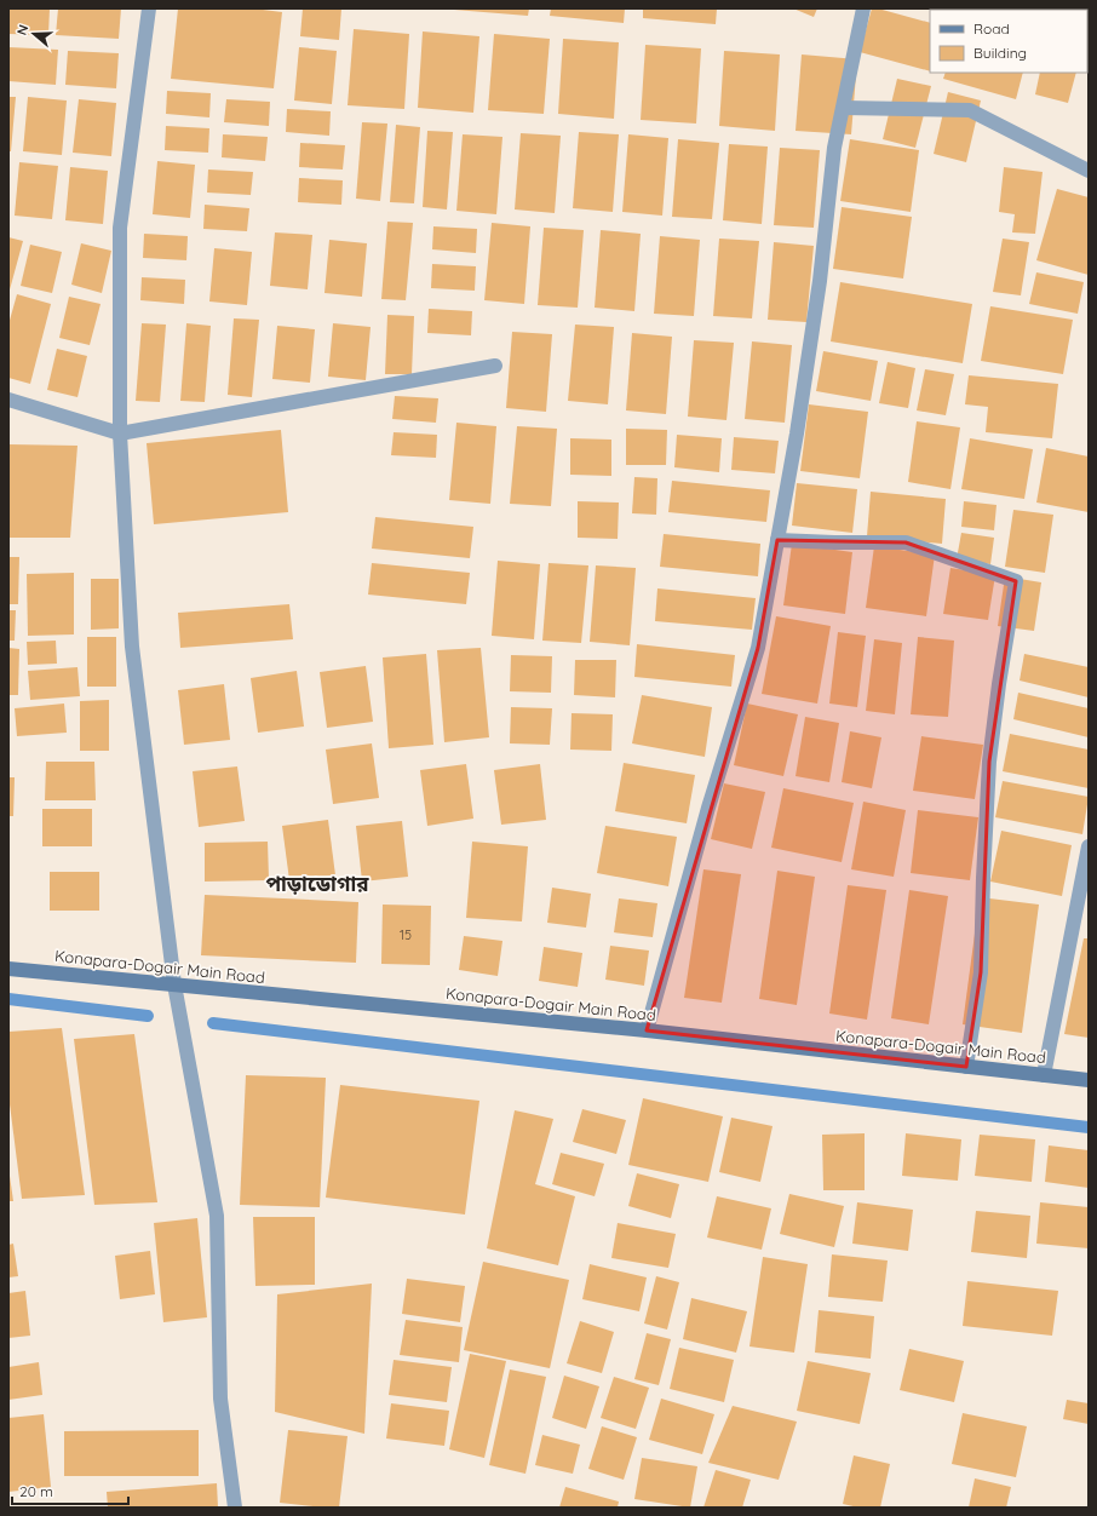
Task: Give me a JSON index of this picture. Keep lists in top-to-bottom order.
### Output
{
  "streets": {
    "main road": ["Konapara-Dogair Main Road"]
  },
  "districts": ["পাড়াডোগার"],
  "house_numbers": ["15"],
  "legend": ["Road", "Building"],
  "scale_bar": "20 m",
  "north": "left"
}
